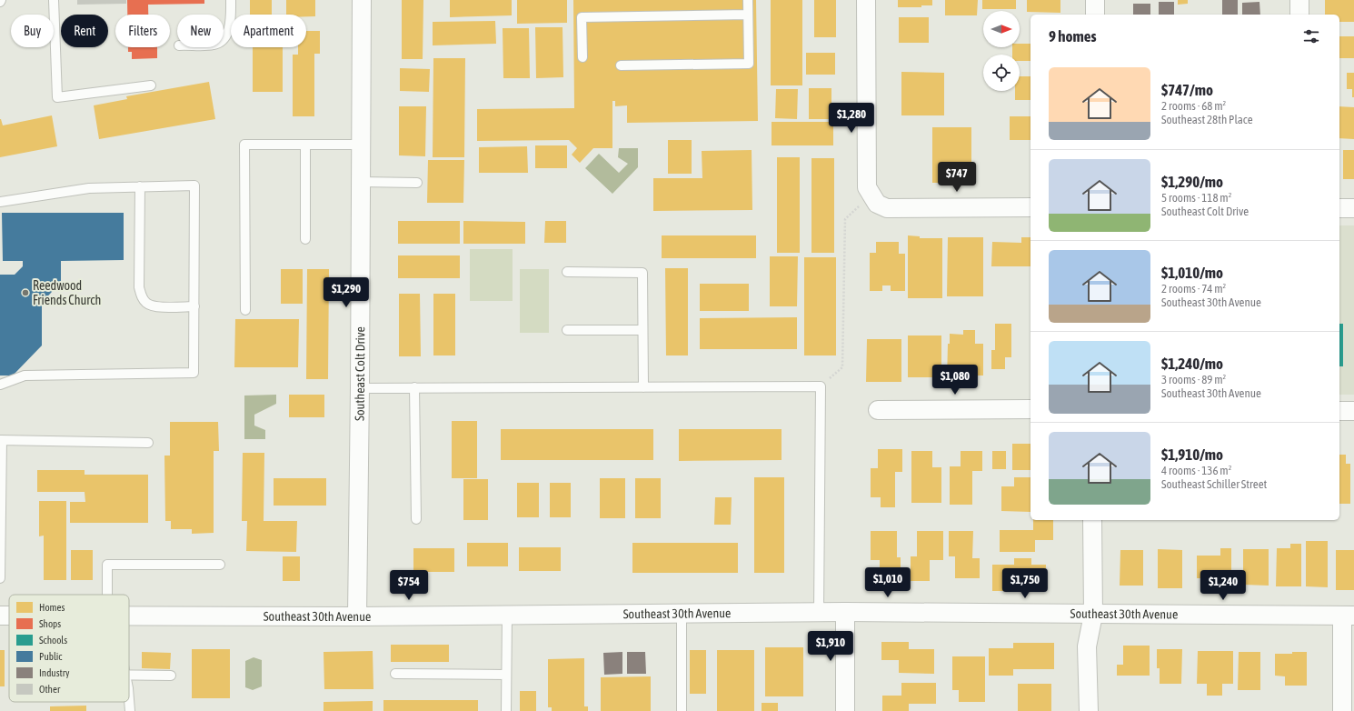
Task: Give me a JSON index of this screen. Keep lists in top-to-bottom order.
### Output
{
  "streets": {
    "street": ["Southeast Colt Drive", "Southeast 30th Avenue"]
  },
  "crossings": [
    ["Southeast Colt Drive", "Southeast 30th Avenue"]
  ],
  "places": ["Reedwood Friends Church"],
  "legend": [
    "Homes",
    "Shops",
    "Schools",
    "Public",
    "Industry",
    "Other"
  ],
  "north": "right",
  "page": {
    "chip": [
      "Buy",
      "Rent",
      "Filters",
      "New",
      "Apartment"
    ],
    "heading": "9 homes",
    "list": [
      {
        "name": "$747/mo",
        "note": "2 rooms · 68 m² · Southeast 28th Place"
      },
      {
        "name": "$1,290/mo",
        "note": "5 rooms · 118 m² · Southeast Colt Drive"
      },
      {
        "name": "$1,010/mo",
        "note": "2 rooms · 74 m² · Southeast 30th Avenue"
      },
      {
        "name": "$1,240/mo",
        "note": "3 rooms · 89 m² · Southeast 30th Avenue"
      },
      {
        "name": "$1,910/mo",
        "note": "4 rooms · 136 m² · Southeast Schiller Street"
      }
    ],
    "price": [
      "$1,280",
      "$747",
      "$1,290",
      "$1,080",
      "$1,010",
      "$1,750",
      "$754",
      "$1,240",
      "$1,910"
    ]
  }
}
